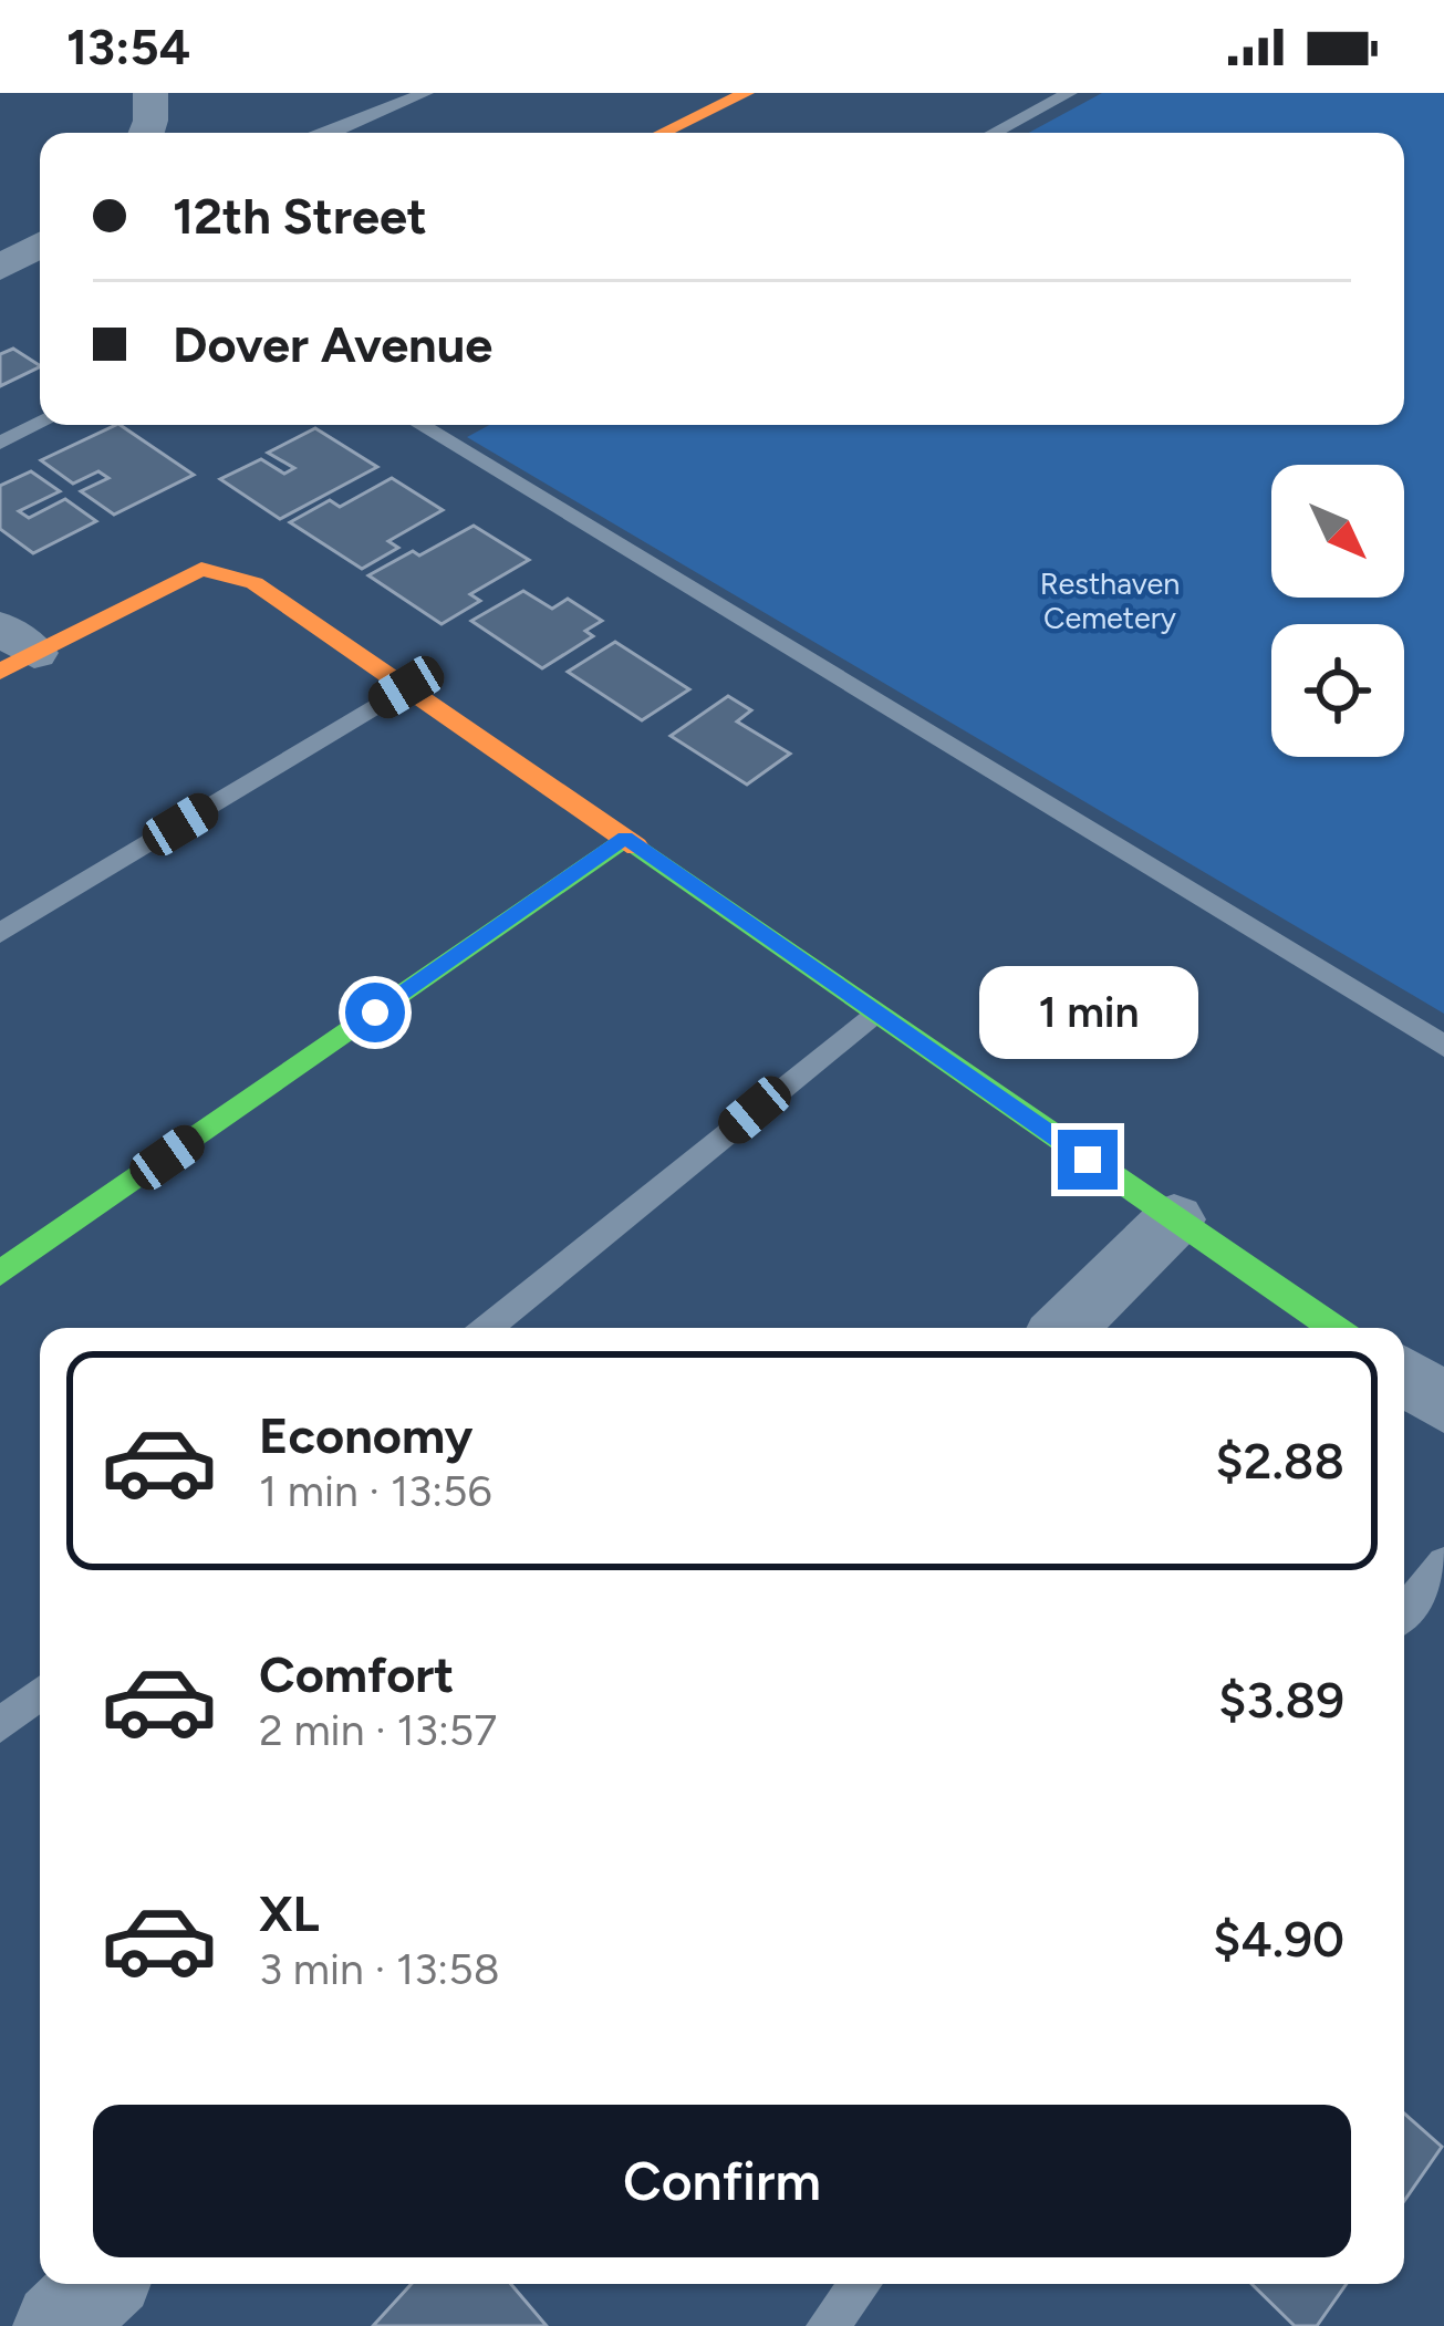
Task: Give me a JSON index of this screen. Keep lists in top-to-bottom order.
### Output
{
  "parks": ["Resthaven Cemetery"],
  "north": "bottom right",
  "page": {
    "status": "13:54",
    "banner": ["12th Street", "Dover Avenue"],
    "bubble": "1 min",
    "list": [
      {
        "name": "Economy",
        "note": "1 min · 13:56",
        "value": "$2.88"
      },
      {
        "name": "Comfort",
        "note": "2 min · 13:57",
        "value": "$3.89"
      },
      {
        "name": "XL",
        "note": "3 min · 13:58",
        "value": "$4.90"
      }
    ],
    "buttons": "Confirm"
  }
}
